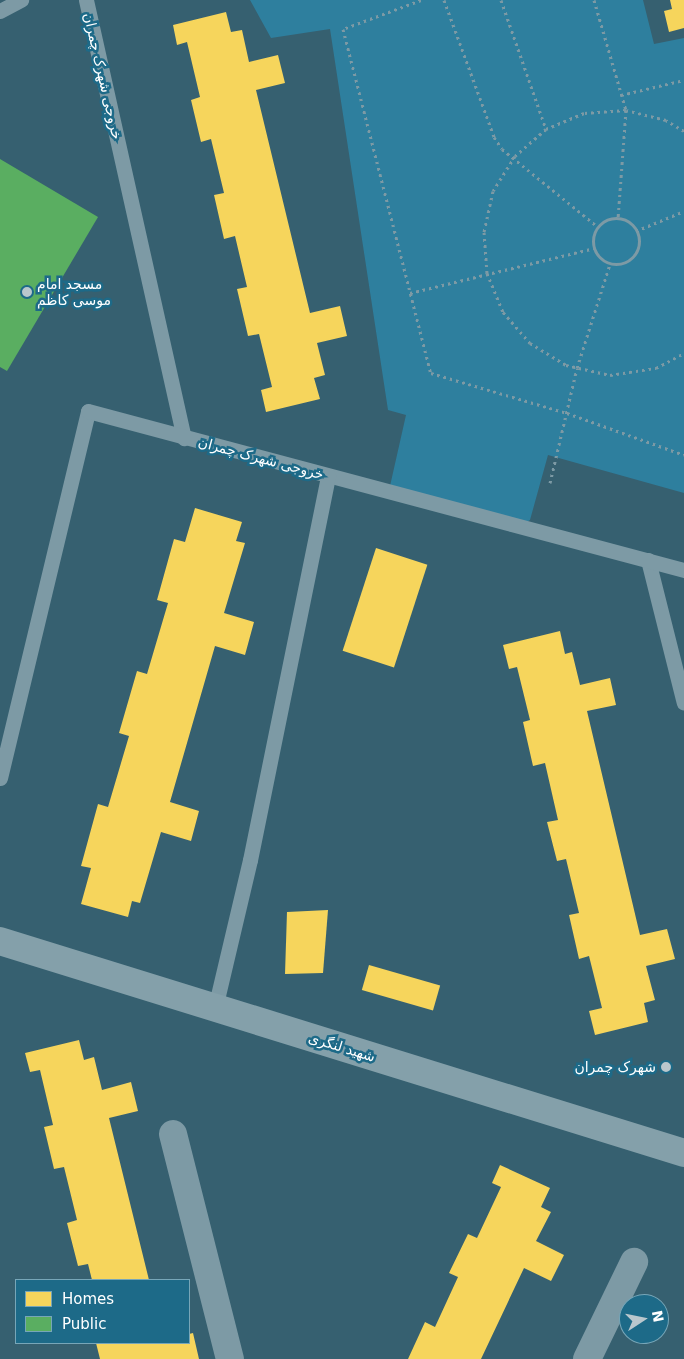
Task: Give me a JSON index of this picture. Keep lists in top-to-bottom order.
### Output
{
  "streets": {
    "main road": ["شهید لنگری"],
    "lane": ["خروجی شهرک چمران"]
  },
  "places": ["مسجد امام موسی کاظم", "شهرک چمران"],
  "legend": ["Homes", "Public"],
  "north": "right"
}
